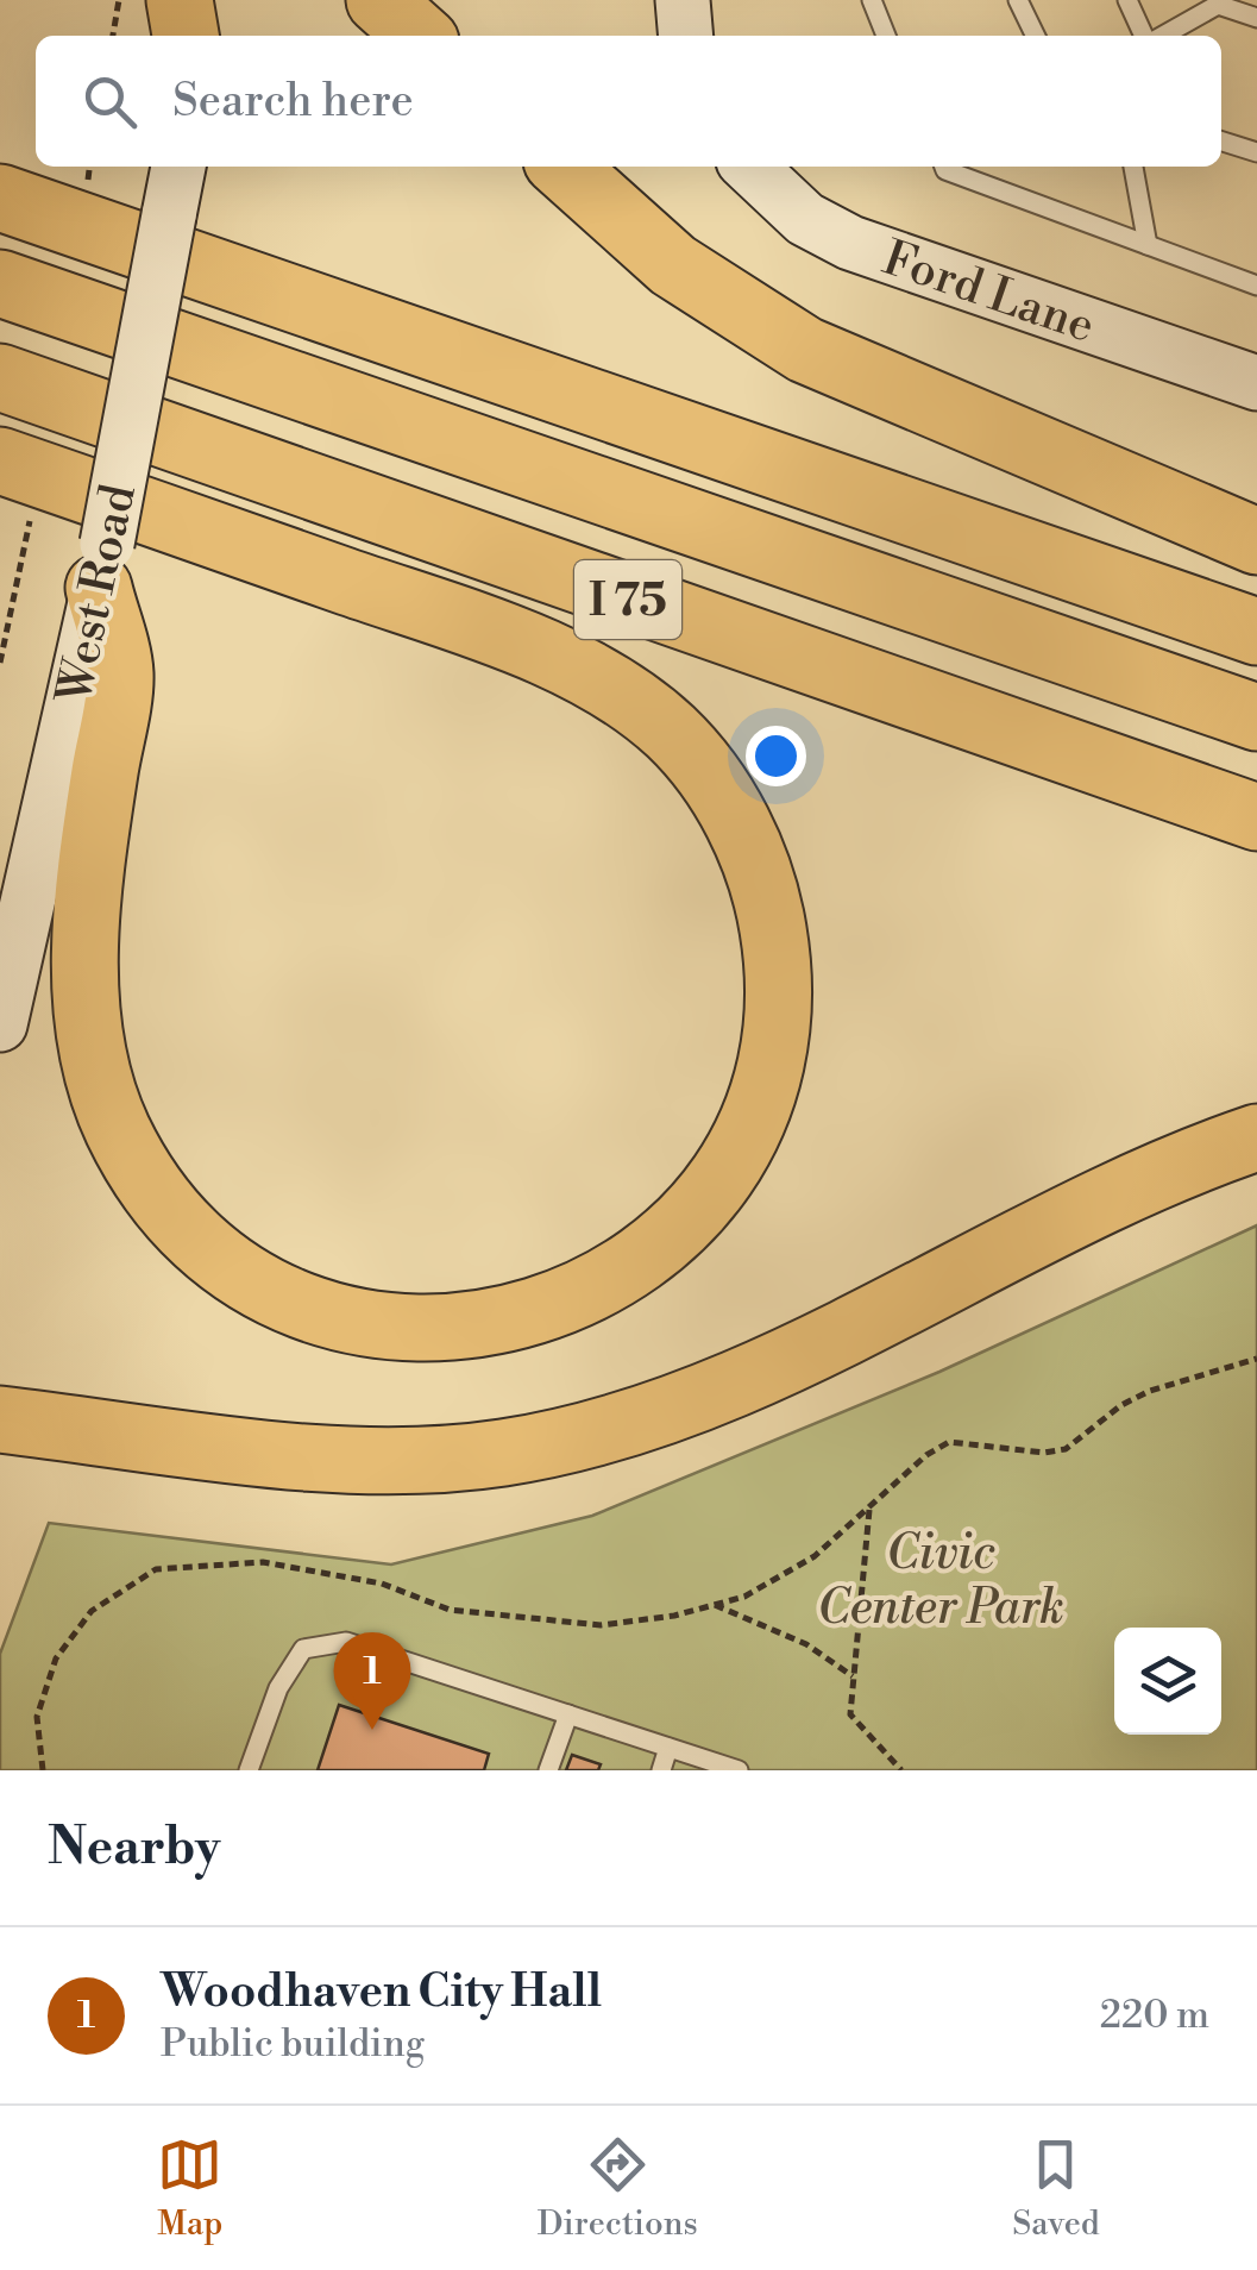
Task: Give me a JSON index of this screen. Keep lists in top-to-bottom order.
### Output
{
  "streets": {
    "highway": ["I 75"],
    "main road": ["Ford Lane", "West Road"]
  },
  "parks": ["Civic Center Park"],
  "page": {
    "search": "Search here",
    "pins": "1",
    "heading": "Nearby",
    "list": [
      {
        "mark": "1",
        "name": "Woodhaven City Hall",
        "note": "Public building",
        "value": "220 m"
      }
    ],
    "nav": ["Map", "Directions", "Saved"]
  }
}
